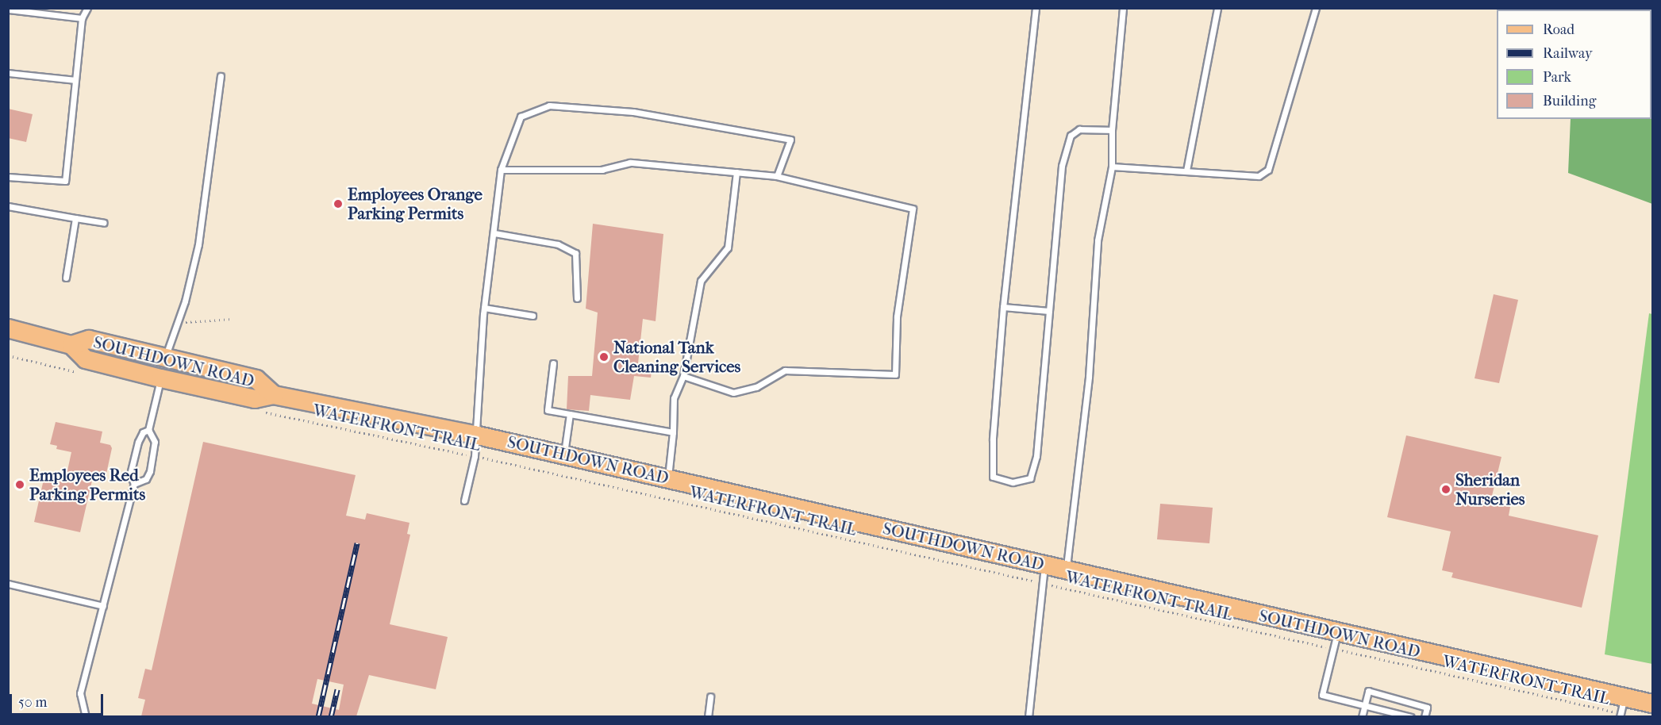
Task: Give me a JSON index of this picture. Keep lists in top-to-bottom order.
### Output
{
  "streets": {
    "main road": ["SOUTHDOWN ROAD"],
    "path": ["WATERFRONT TRAIL"]
  },
  "crossings": [
    ["SOUTHDOWN ROAD", "WATERFRONT TRAIL"]
  ],
  "places": [
    "Employees Orange Parking Permits",
    "National Tank Cleaning Services",
    "Employees Red Parking Permits",
    "Sheridan Nurseries"
  ],
  "legend": [
    "Road",
    "Railway",
    "Park",
    "Building"
  ],
  "scale_bar": "50 m"
}
